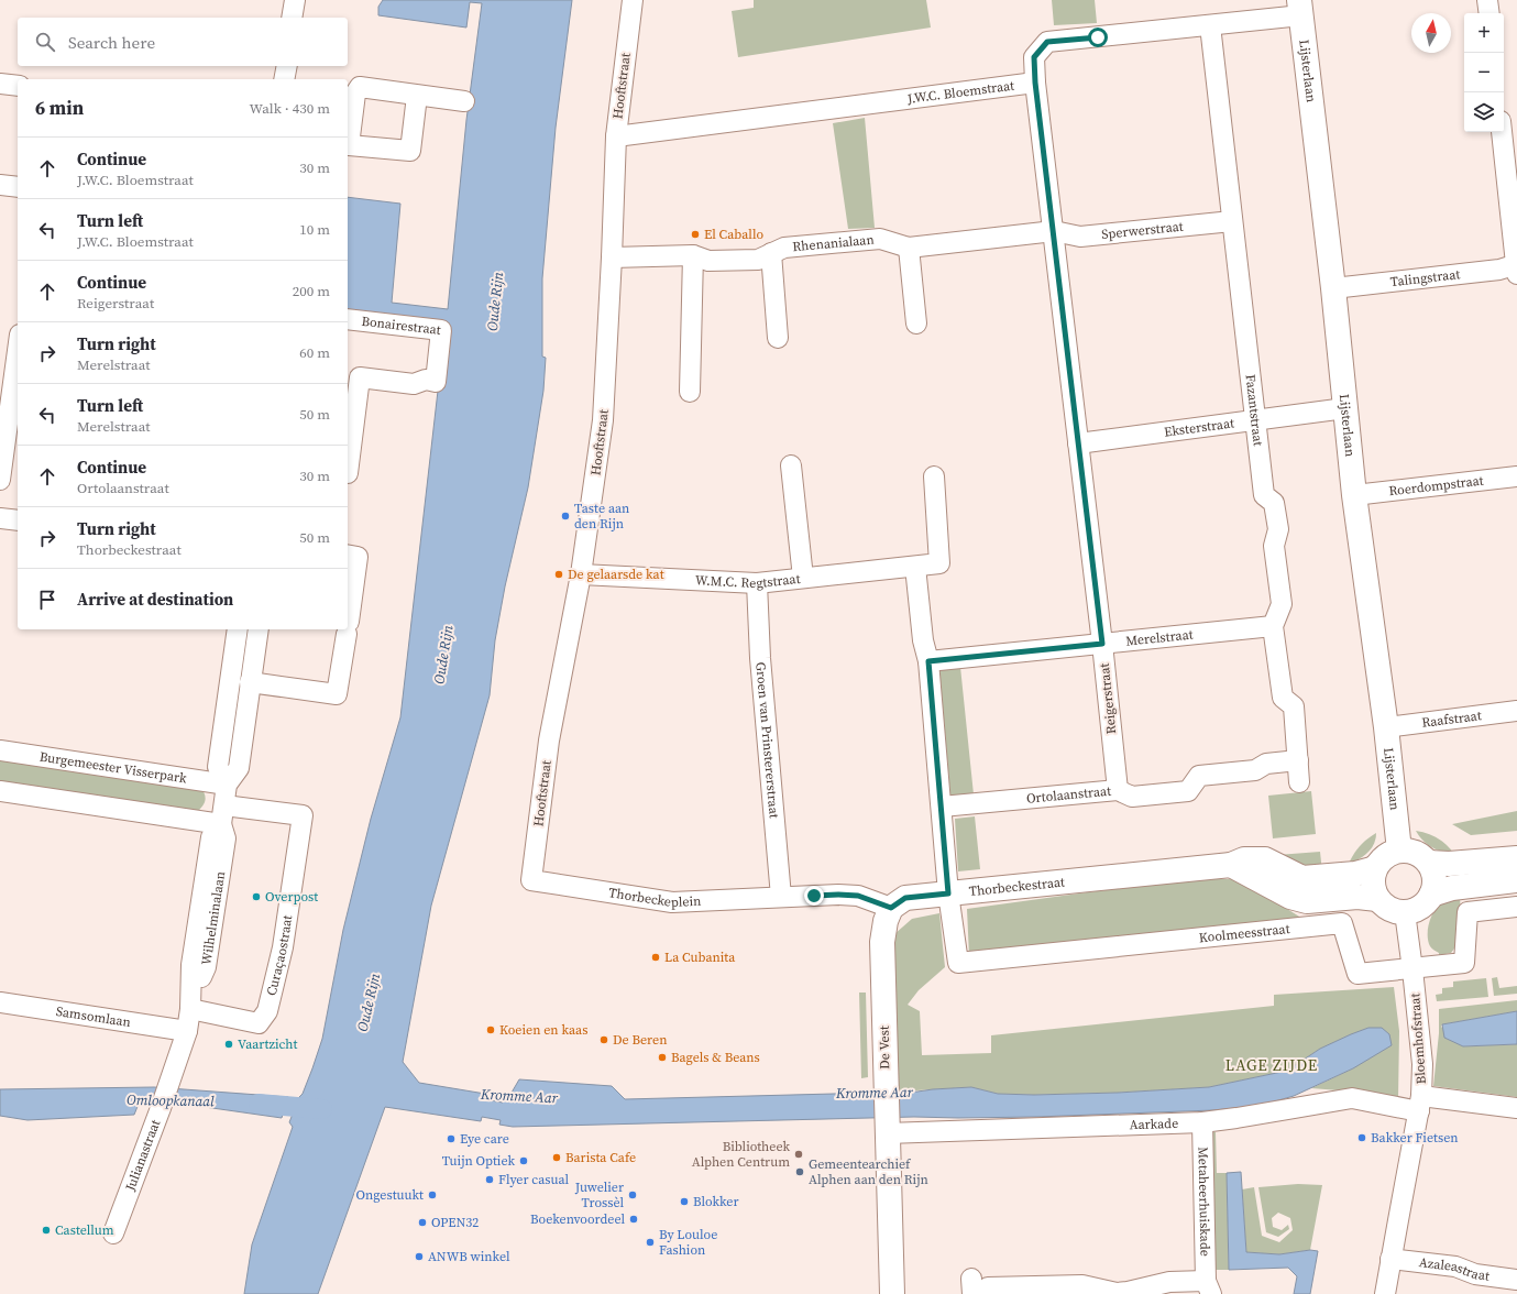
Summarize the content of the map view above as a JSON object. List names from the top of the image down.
{
  "streets": {
    "street": [
      "Lijsterlaan",
      "Hooftstraat",
      "J.W.C. Bloemstraat",
      "Sperwerstraat",
      "Rhenanialaan",
      "Talingstraat",
      "Bonairestraat",
      "Fazantstraat",
      "Eksterstraat",
      "Roerdompstraat",
      "W.M.C. Regtstraat",
      "Merelstraat",
      "Reigerstraat",
      "Raafstraat",
      "Groen van Prinstererstraat",
      "Burgemeester Visserpark",
      "Ortolaanstraat",
      "Thorbeckestraat",
      "Thorbeckeplein",
      "Wilhelminalaan",
      "Koolmeesstraat",
      "Curaçaostraat",
      "Samsomlaan",
      "Bloemhofstraat",
      "De Vest",
      "Aarkade",
      "Julianastraat",
      "Metaheerhuiskade",
      "Azaleastraat"
    ]
  },
  "crossings": [
    ["Lijsterlaan", "Talingstraat"],
    ["Lijsterlaan", "Eksterstraat"],
    ["Lijsterlaan", "Roerdompstraat"],
    ["Lijsterlaan", "Raafstraat"],
    ["Lijsterlaan", "Thorbeckestraat"],
    ["Lijsterlaan", "Bloemhofstraat"],
    ["Hooftstraat", "J.W.C. Bloemstraat"],
    ["Hooftstraat", "Rhenanialaan"],
    ["Hooftstraat", "W.M.C. Regtstraat"],
    ["Hooftstraat", "Thorbeckeplein"],
    ["J.W.C. Bloemstraat", "Reigerstraat"],
    ["Sperwerstraat", "Rhenanialaan"],
    ["Sperwerstraat", "Fazantstraat"],
    ["Sperwerstraat", "Reigerstraat"],
    ["Rhenanialaan", "Reigerstraat"],
    ["Fazantstraat", "Eksterstraat"],
    ["Fazantstraat", "Merelstraat"],
    ["Fazantstraat", "Ortolaanstraat"],
    ["Eksterstraat", "Reigerstraat"],
    ["W.M.C. Regtstraat", "Groen van Prinstererstraat"],
    ["Merelstraat", "Reigerstraat"],
    ["Reigerstraat", "Ortolaanstraat"],
    ["Groen van Prinstererstraat", "Thorbeckeplein"],
    ["Burgemeester Visserpark", "Wilhelminalaan"],
    ["Thorbeckestraat", "Koolmeesstraat"],
    ["Thorbeckestraat", "Bloemhofstraat"],
    ["Thorbeckestraat", "De Vest"],
    ["Wilhelminalaan", "Curaçaostraat"],
    ["Wilhelminalaan", "Samsomlaan"],
    ["Wilhelminalaan", "Julianastraat"],
    ["Koolmeesstraat", "Bloemhofstraat"],
    ["Bloemhofstraat", "Aarkade"],
    ["Bloemhofstraat", "Azaleastraat"],
    ["De Vest", "Aarkade"],
    ["Aarkade", "Metaheerhuiskade"]
  ],
  "districts": ["LAGE ZIJDE"],
  "water": ["Oude Rijn", "Kromme Aar", "Omloopkanaal"],
  "places": [
    "El Caballo",
    "Taste aan den Rijn",
    "De gelaarsde kat",
    "Overpost",
    "La Cubanita",
    "Koeien en kaas",
    "De Beren",
    "Vaartzicht",
    "Bagels & Beans",
    "Bakker Fietsen",
    "Eye care",
    "Bibliotheek Alphen Centrum",
    "Barista Cafe",
    "Tuijn Optiek",
    "Gemeentearchief Alphen aan den Rijn",
    "Flyer casual",
    "Ongestuukt",
    "Juwelier Trossèl",
    "Blokker",
    "Boekenvoordeel",
    "OPEN32",
    "Castellum",
    "By Louloe Fashion",
    "ANWB winkel"
  ],
  "north": "top",
  "page": {
    "map_buttons": ["+", "−"],
    "search": "Search here",
    "heading": ["6 min", "Walk · 430 m"],
    "list": [
      ["Continue", "J.W.C. Bloemstraat", "30 m"],
      ["Turn left", "J.W.C. Bloemstraat", "10 m"],
      ["Continue", "Reigerstraat", "200 m"],
      ["Turn right", "Merelstraat", "60 m"],
      ["Turn left", "Merelstraat", "50 m"],
      ["Continue", "Ortolaanstraat", "30 m"],
      ["Turn right", "Thorbeckestraat", "50 m"],
      "Arrive at destination"
    ]
  }
}
